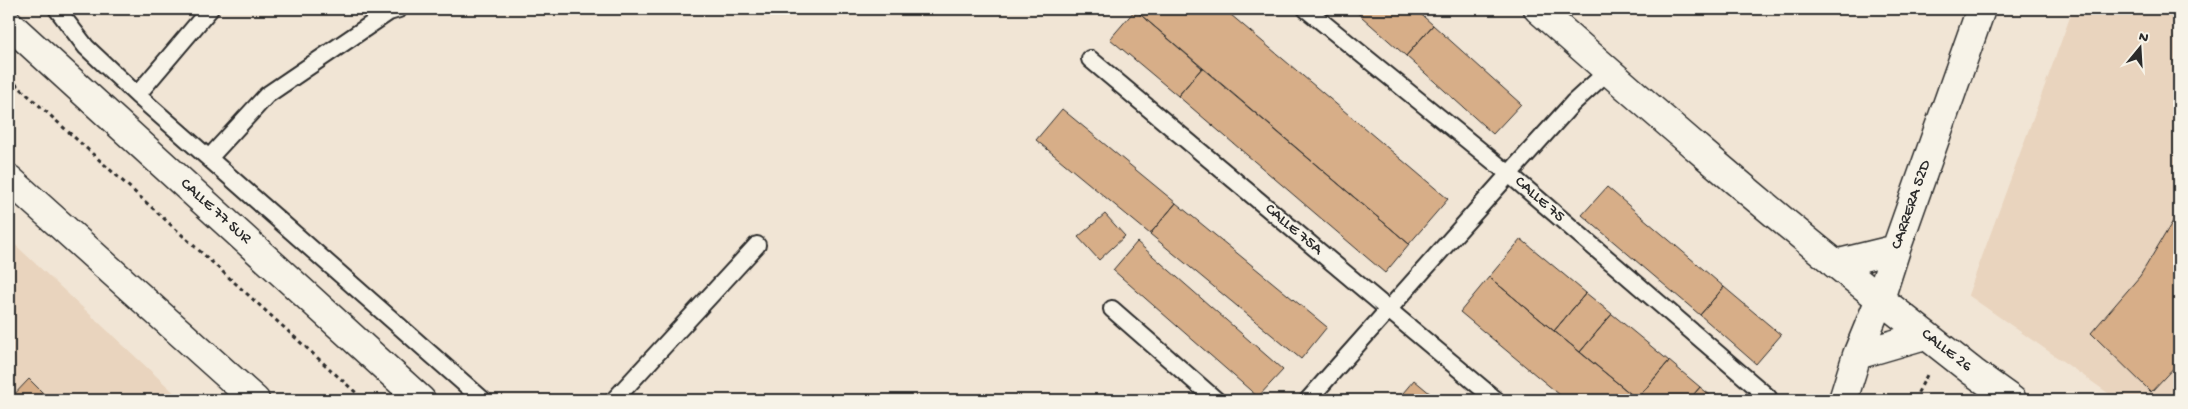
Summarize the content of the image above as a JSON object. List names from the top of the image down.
{
  "streets": {
    "street": ["CARRERA 52D", "CALLE 77 SUR", "CALLE 26"],
    "lane": ["CALLE 75", "CALLE 75A"]
  },
  "crossings": [
    ["CARRERA 52D", "CALLE 26"]
  ],
  "north": "top"
}
